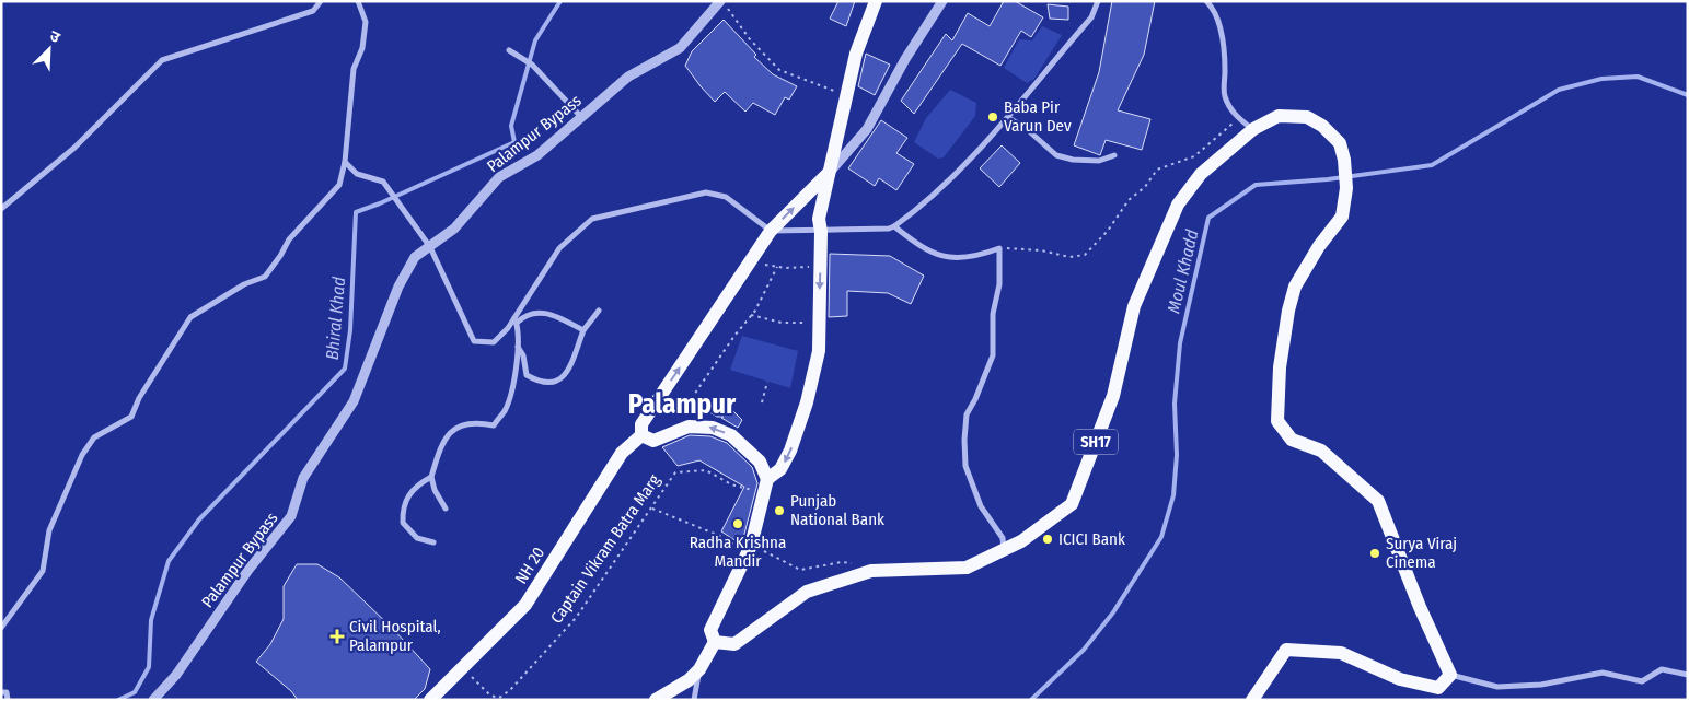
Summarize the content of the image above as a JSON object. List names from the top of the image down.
{
  "streets": {
    "main road": ["SH17", "NH 20"],
    "street": ["Palampur Bypass"],
    "path": ["Captain Vikram Batra Marg"]
  },
  "districts": ["Palampur"],
  "water": ["Moul Khadd", "Bhiral Khad"],
  "places": {
    "other": [
      "Baba Pir Varun Dev",
      "Punjab National Bank",
      "Radha Krishna Mandir",
      "ICICI Bank",
      "Surya Viraj Cinema"
    ],
    "health": ["Civil Hospital, Palampur"]
  },
  "north": "top right"
}
